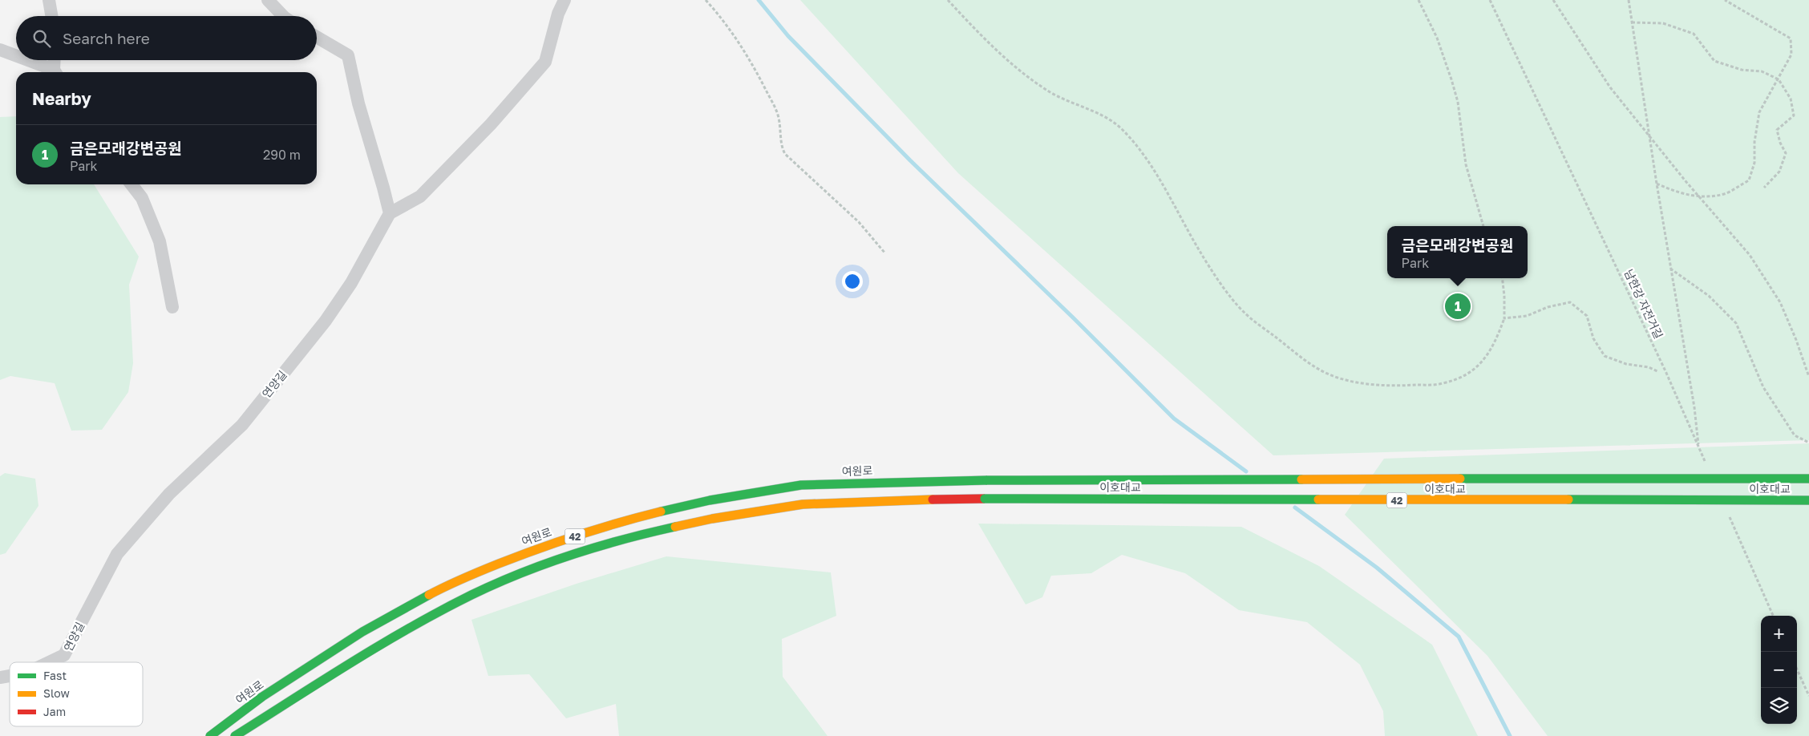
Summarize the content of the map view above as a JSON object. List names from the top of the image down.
{
  "streets": {
    "highway": ["여원로", "이호대교", "42"],
    "street": ["연양길"],
    "path": ["남한강 자전거길"]
  },
  "crossings": [
    ["여원로", "이호대교"]
  ],
  "legend": ["Fast", "Slow", "Jam"],
  "page": {
    "search": "Search here",
    "heading": "Nearby",
    "list": [
      {
        "mark": "1",
        "name": "금은모래강변공원",
        "note": "Park",
        "value": "290 m"
      }
    ],
    "popup": ["금은모래강변공원", "Park"],
    "pins": "1",
    "map_buttons": ["+", "−"]
  }
}
